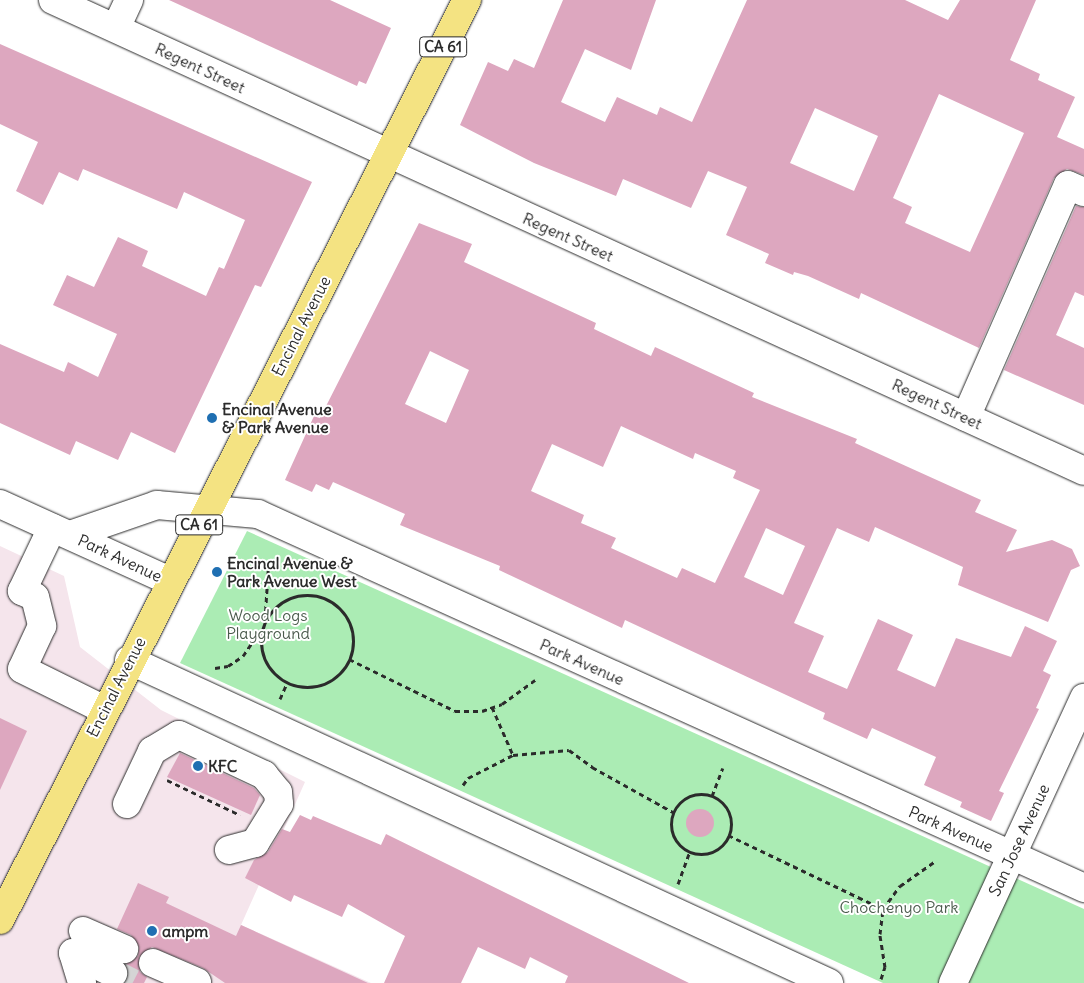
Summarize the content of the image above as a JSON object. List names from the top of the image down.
{
  "streets": {
    "main road": ["CA 61", "Encinal Avenue"],
    "street": ["Regent Street", "Park Avenue", "San Jose Avenue"]
  },
  "crossings": [
    ["Regent Street", "Encinal Avenue"],
    ["Encinal Avenue", "Park Avenue"],
    ["Park Avenue", "San Jose Avenue"]
  ],
  "parks": ["Wood Logs Playground", "Chochenyo Park"],
  "places": [
    "Encinal Avenue & Park Avenue",
    "Encinal Avenue & Park Avenue West",
    "KFC",
    "ampm"
  ]
}
